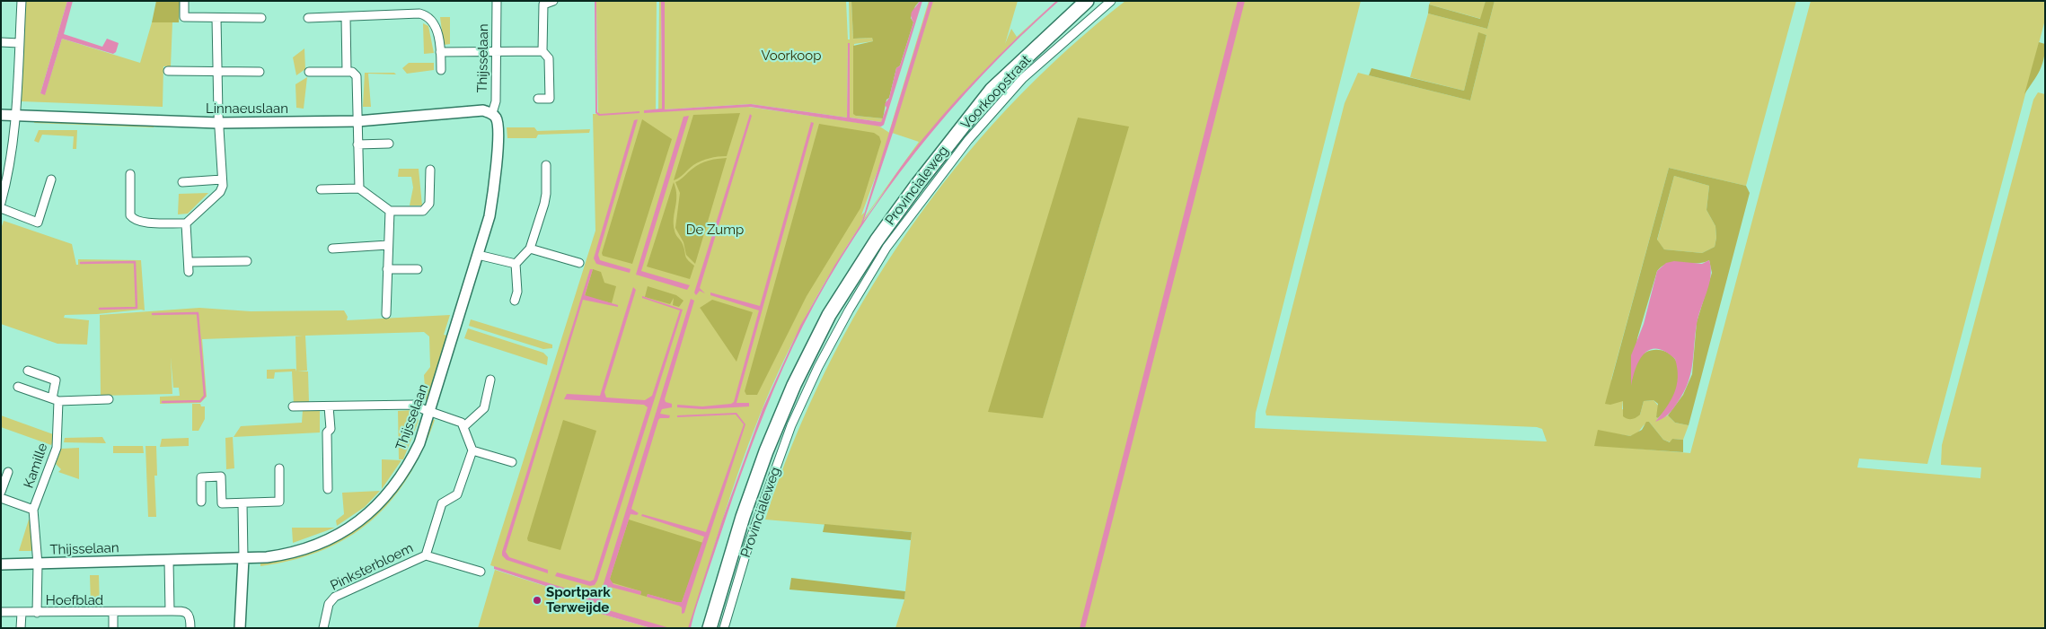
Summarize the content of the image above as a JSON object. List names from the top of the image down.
{
  "streets": {
    "highway": ["Provincialeweg"],
    "street": [
      "Thijsselaan",
      "Voorkoopstraat",
      "Linnaeuslaan",
      "Kamille",
      "Pinksterbloem",
      "Hoefblad"
    ]
  },
  "crossings": [
    ["Thijsselaan", "Linnaeuslaan"],
    ["Thijsselaan", "Kamille"],
    ["Thijsselaan", "Hoefblad"],
    ["Voorkoopstraat", "Provincialeweg"],
    ["Kamille", "Hoefblad"]
  ],
  "parks": ["Voorkoop", "De Zump"],
  "places": ["Sportpark Terweijde"]
}
